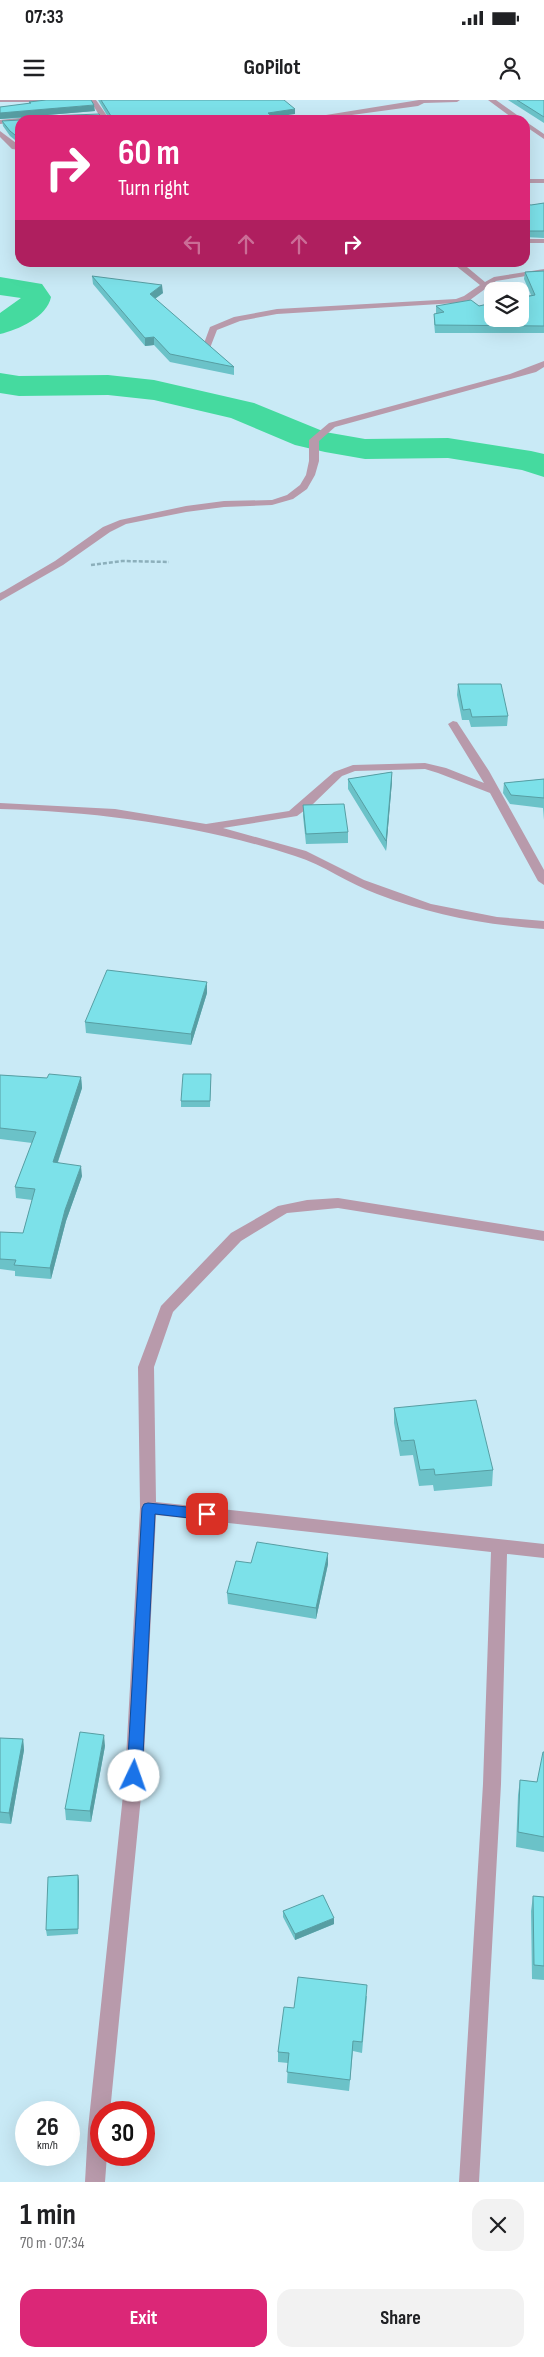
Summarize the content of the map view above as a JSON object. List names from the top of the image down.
{
  "page": {
    "status": "07:33",
    "header": "GoPilot",
    "turn": ["60 m", "Turn right"],
    "speed": "26 km/h",
    "limit": "30",
    "heading": ["1 min", "70 m · 07:34"],
    "buttons": ["Exit", "Share"]
  }
}
